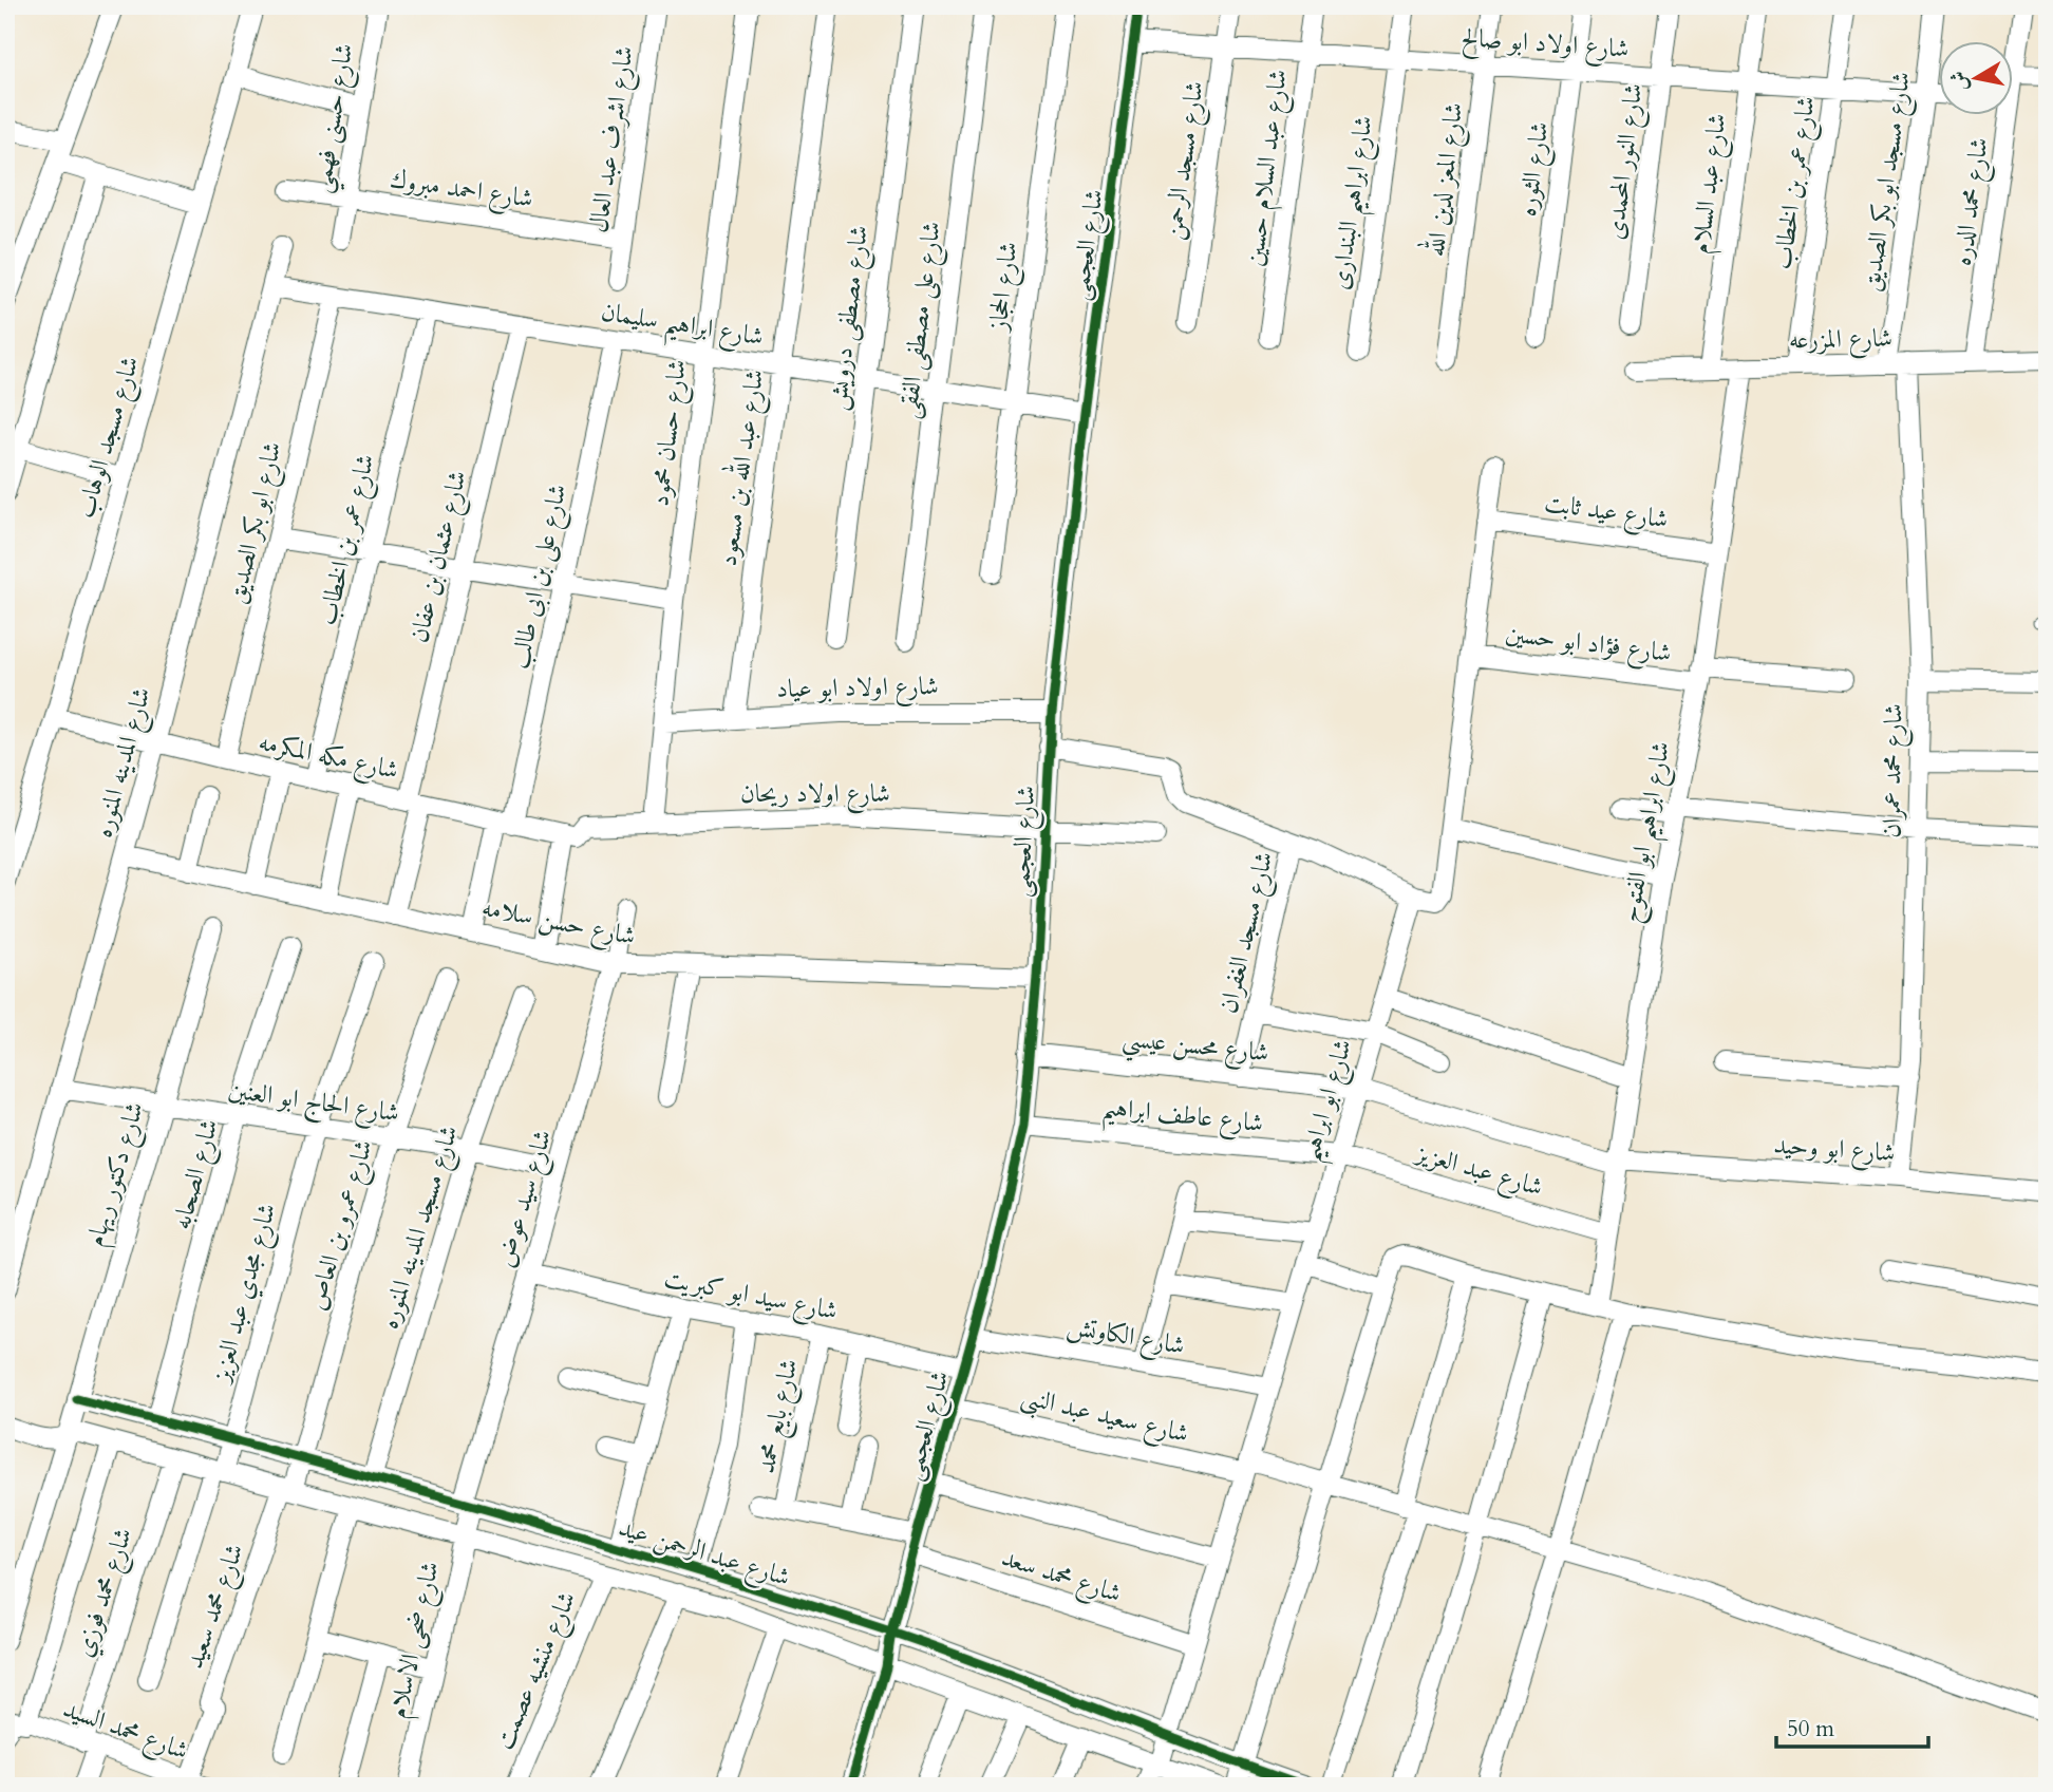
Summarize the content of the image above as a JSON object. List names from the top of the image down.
{
  "streets": {
    "street": [
      "شارع اولاد ابو صالح",
      "شارع حسنى فهمي",
      "شارع اشرف عبد العال",
      "شارع مسجد الرحمن",
      "شارع النور المحمدى",
      "شارع عبد السلام حسين",
      "شارع الثوره",
      "شارع المعز لدين الله",
      "شارع مسجد ابو بكر الصديق",
      "شارع عمر بن الخطاب",
      "شارع عبد السلام",
      "شارع احمد مبروك",
      "شارع محمد الدره",
      "شارع ابراهيم البندارى",
      "شارع العجمى",
      "شارع الحجاز",
      "شارع مصطفى درويش",
      "شارع على مصطفى الفقى",
      "شارع ابراهيم سليمان",
      "شارع المزرعه",
      "شارع حسان محمود",
      "شارع مسجد الوهاب",
      "شارع عبد الله بن مسعود",
      "شارع عيد ثابت",
      "شارع ابو بكر الصديق",
      "شارع عثمان بن عفان",
      "شارع على بن ابى طالب",
      "شارع فؤاد ابو حسين",
      "شارع اولاد ابو عياد",
      "شارع مكه المكرمه",
      "شارع المدينه المنوره",
      "شارع محمد عمران",
      "شارع اولاد ريحان",
      "شارع ابراهيم ابو الفتوح",
      "شارع حسن سلامه",
      "شارع مسجد الغفران",
      "شارع محسن عيسي",
      "شارع ابو ابراهيم",
      "شارع الحاج ابو العنين",
      "شارع عاطف ابراهيم",
      "شارع ابو وحيد",
      "شارع عبد العزيز",
      "شارع دكتور ريهام",
      "شارع الصحابه",
      "شارع سيد عوض",
      "شارع عمرو بن العاص",
      "شارع مسجد المدينه المنوره",
      "شارع مجدي عبد العزيز",
      "شارع سيد ابو كبريت",
      "شارع الكاوتش",
      "شارع سعيد عبد النبى",
      "شارع بايع محمد",
      "شارع عبد الرحمن عيد",
      "شارع محمد سعد",
      "شارع محمد فوزي",
      "شارع محمد سعيد",
      "شارع ضحى الاسلام",
      "شارع منشيه عصمت",
      "شارع محمد السيد"
    ]
  },
  "crossings": [
    ["شارع اولاد ابو صالح", "شارع مسجد الرحمن"],
    ["شارع اولاد ابو صالح", "شارع النور المحمدى"],
    ["شارع اولاد ابو صالح", "شارع عبد السلام حسين"],
    ["شارع اولاد ابو صالح", "شارع الثوره"],
    ["شارع اولاد ابو صالح", "شارع المعز لدين الله"],
    ["شارع اولاد ابو صالح", "شارع مسجد ابو بكر الصديق"],
    ["شارع اولاد ابو صالح", "شارع عمر بن الخطاب"],
    ["شارع اولاد ابو صالح", "شارع عبد السلام"],
    ["شارع اولاد ابو صالح", "شارع ابراهيم البندارى"],
    ["شارع اولاد ابو صالح", "شارع العجمى"],
    ["شارع حسنى فهمي", "شارع احمد مبروك"],
    ["شارع اشرف عبد العال", "شارع احمد مبروك"],
    ["شارع مسجد ابو بكر الصديق", "شارع المزرعه"],
    ["شارع عمر بن الخطاب", "شارع ابراهيم سليمان"],
    ["شارع عمر بن الخطاب", "شارع المزرعه"],
    ["شارع عمر بن الخطاب", "شارع مكه المكرمه"],
    ["شارع عبد السلام", "شارع المزرعه"],
    ["شارع محمد الدره", "شارع المزرعه"],
    ["شارع العجمى", "شارع ابراهيم سليمان"],
    ["شارع العجمى", "شارع اولاد ابو عياد"],
    ["شارع العجمى", "شارع اولاد ريحان"],
    ["شارع العجمى", "شارع حسن سلامه"],
    ["شارع العجمى", "شارع محسن عيسي"],
    ["شارع العجمى", "شارع عاطف ابراهيم"],
    ["شارع العجمى", "شارع سيد ابو كبريت"],
    ["شارع العجمى", "شارع الكاوتش"],
    ["شارع العجمى", "شارع سعيد عبد النبى"],
    ["شارع العجمى", "شارع عبد الرحمن عيد"],
    ["شارع العجمى", "شارع محمد سعد"],
    ["شارع الحجاز", "شارع ابراهيم سليمان"],
    ["شارع مصطفى درويش", "شارع ابراهيم سليمان"],
    ["شارع على مصطفى الفقى", "شارع ابراهيم سليمان"],
    ["شارع ابراهيم سليمان", "شارع حسان محمود"],
    ["شارع ابراهيم سليمان", "شارع عبد الله بن مسعود"],
    ["شارع ابراهيم سليمان", "شارع ابو بكر الصديق"],
    ["شارع ابراهيم سليمان", "شارع عثمان بن عفان"],
    ["شارع ابراهيم سليمان", "شارع على بن ابى طالب"],
    ["شارع ابراهيم سليمان", "شارع المدينه المنوره"],
    ["شارع المزرعه", "شارع محمد عمران"],
    ["شارع المزرعه", "شارع ابراهيم ابو الفتوح"],
    ["شارع حسان محمود", "شارع اولاد ابو عياد"],
    ["شارع حسان محمود", "شارع اولاد ريحان"],
    ["شارع مسجد الوهاب", "شارع مكه المكرمه"],
    ["شارع عبد الله بن مسعود", "شارع اولاد ابو عياد"],
    ["شارع عيد ثابت", "شارع ابراهيم ابو الفتوح"],
    ["شارع ابو بكر الصديق", "شارع مكه المكرمه"],
    ["شارع عثمان بن عفان", "شارع مكه المكرمه"],
    ["شارع على بن ابى طالب", "شارع مكه المكرمه"],
    ["شارع على بن ابى طالب", "شارع حسن سلامه"],
    ["شارع فؤاد ابو حسين", "شارع ابراهيم ابو الفتوح"],
    ["شارع مكه المكرمه", "شارع المدينه المنوره"],
    ["شارع مكه المكرمه", "شارع اولاد ريحان"],
    ["شارع المدينه المنوره", "شارع حسن سلامه"],
    ["شارع المدينه المنوره", "شارع الحاج ابو العنين"],
    ["شارع محمد عمران", "شارع ابو وحيد"],
    ["شارع ابراهيم ابو الفتوح", "شارع محسن عيسي"],
    ["شارع ابراهيم ابو الفتوح", "شارع ابو وحيد"],
    ["شارع ابراهيم ابو الفتوح", "شارع عبد العزيز"],
    ["شارع حسن سلامه", "شارع سيد عوض"],
    ["شارع مسجد الغفران", "شارع محسن عيسي"],
    ["شارع محسن عيسي", "شارع ابو ابراهيم"],
    ["شارع محسن عيسي", "شارع ابو وحيد"],
    ["شارع ابو ابراهيم", "شارع عاطف ابراهيم"],
    ["شارع ابو ابراهيم", "شارع عبد العزيز"],
    ["شارع ابو ابراهيم", "شارع الكاوتش"],
    ["شارع ابو ابراهيم", "شارع سعيد عبد النبى"],
    ["شارع ابو ابراهيم", "شارع عبد الرحمن عيد"],
    ["شارع ابو ابراهيم", "شارع محمد سعد"],
    ["شارع الحاج ابو العنين", "شارع دكتور ريهام"],
    ["شارع الحاج ابو العنين", "شارع الصحابه"],
    ["شارع الحاج ابو العنين", "شارع سيد عوض"],
    ["شارع الحاج ابو العنين", "شارع عمرو بن العاص"],
    ["شارع الحاج ابو العنين", "شارع مسجد المدينه المنوره"],
    ["شارع الحاج ابو العنين", "شارع مجدي عبد العزيز"],
    ["شارع عاطف ابراهيم", "شارع عبد العزيز"],
    ["شارع دكتور ريهام", "شارع عبد الرحمن عيد"],
    ["شارع الصحابه", "شارع عبد الرحمن عيد"],
    ["شارع سيد عوض", "شارع سيد ابو كبريت"],
    ["شارع سيد عوض", "شارع عبد الرحمن عيد"],
    ["شارع سيد عوض", "شارع ضحى الاسلام"],
    ["شارع عمرو بن العاص", "شارع عبد الرحمن عيد"],
    ["شارع عمرو بن العاص", "شارع محمد سعيد"],
    ["شارع مسجد المدينه المنوره", "شارع عبد الرحمن عيد"],
    ["شارع مجدي عبد العزيز", "شارع عبد الرحمن عيد"],
    ["شارع سيد ابو كبريت", "شارع بايع محمد"],
    ["شارع عبد الرحمن عيد", "شارع محمد فوزي"],
    ["شارع عبد الرحمن عيد", "شارع محمد سعيد"],
    ["شارع عبد الرحمن عيد", "شارع ضحى الاسلام"],
    ["شارع عبد الرحمن عيد", "شارع منشيه عصمت"],
    ["شارع محمد فوزي", "شارع محمد السيد"],
    ["شارع محمد سعيد", "شارع محمد السيد"]
  ],
  "scale_bar": "50 m",
  "north": "left"
}
